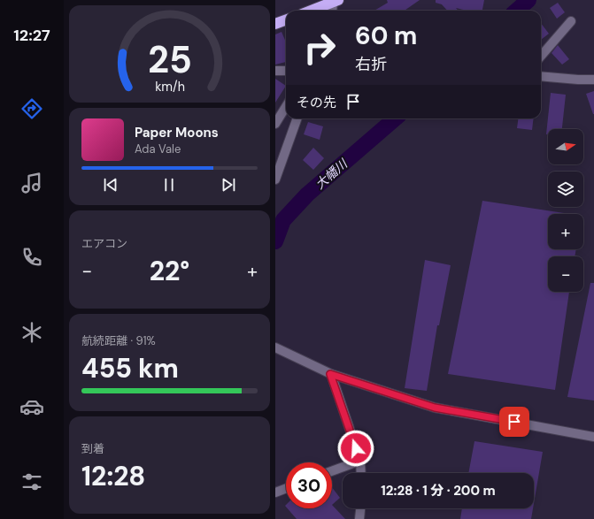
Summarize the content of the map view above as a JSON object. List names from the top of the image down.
{
  "water": ["大幡川"],
  "north": "right",
  "page": {
    "tabs": "12:27",
    "turn": ["60 m", "右折"],
    "then": "その先",
    "song": ["Paper Moons", "Ada Vale"],
    "map_buttons": ["+", "−"],
    "tile": [
      "エアコン",
      ["航続距離 · 91%", "455 km"],
      ["到着", "12:28"]
    ],
    "heat": ["−", "22°", "+"],
    "limit": "30",
    "trip": "12:28 · 1 分 · 200 m",
    "gauge": ["25", "km/h"]
  }
}
